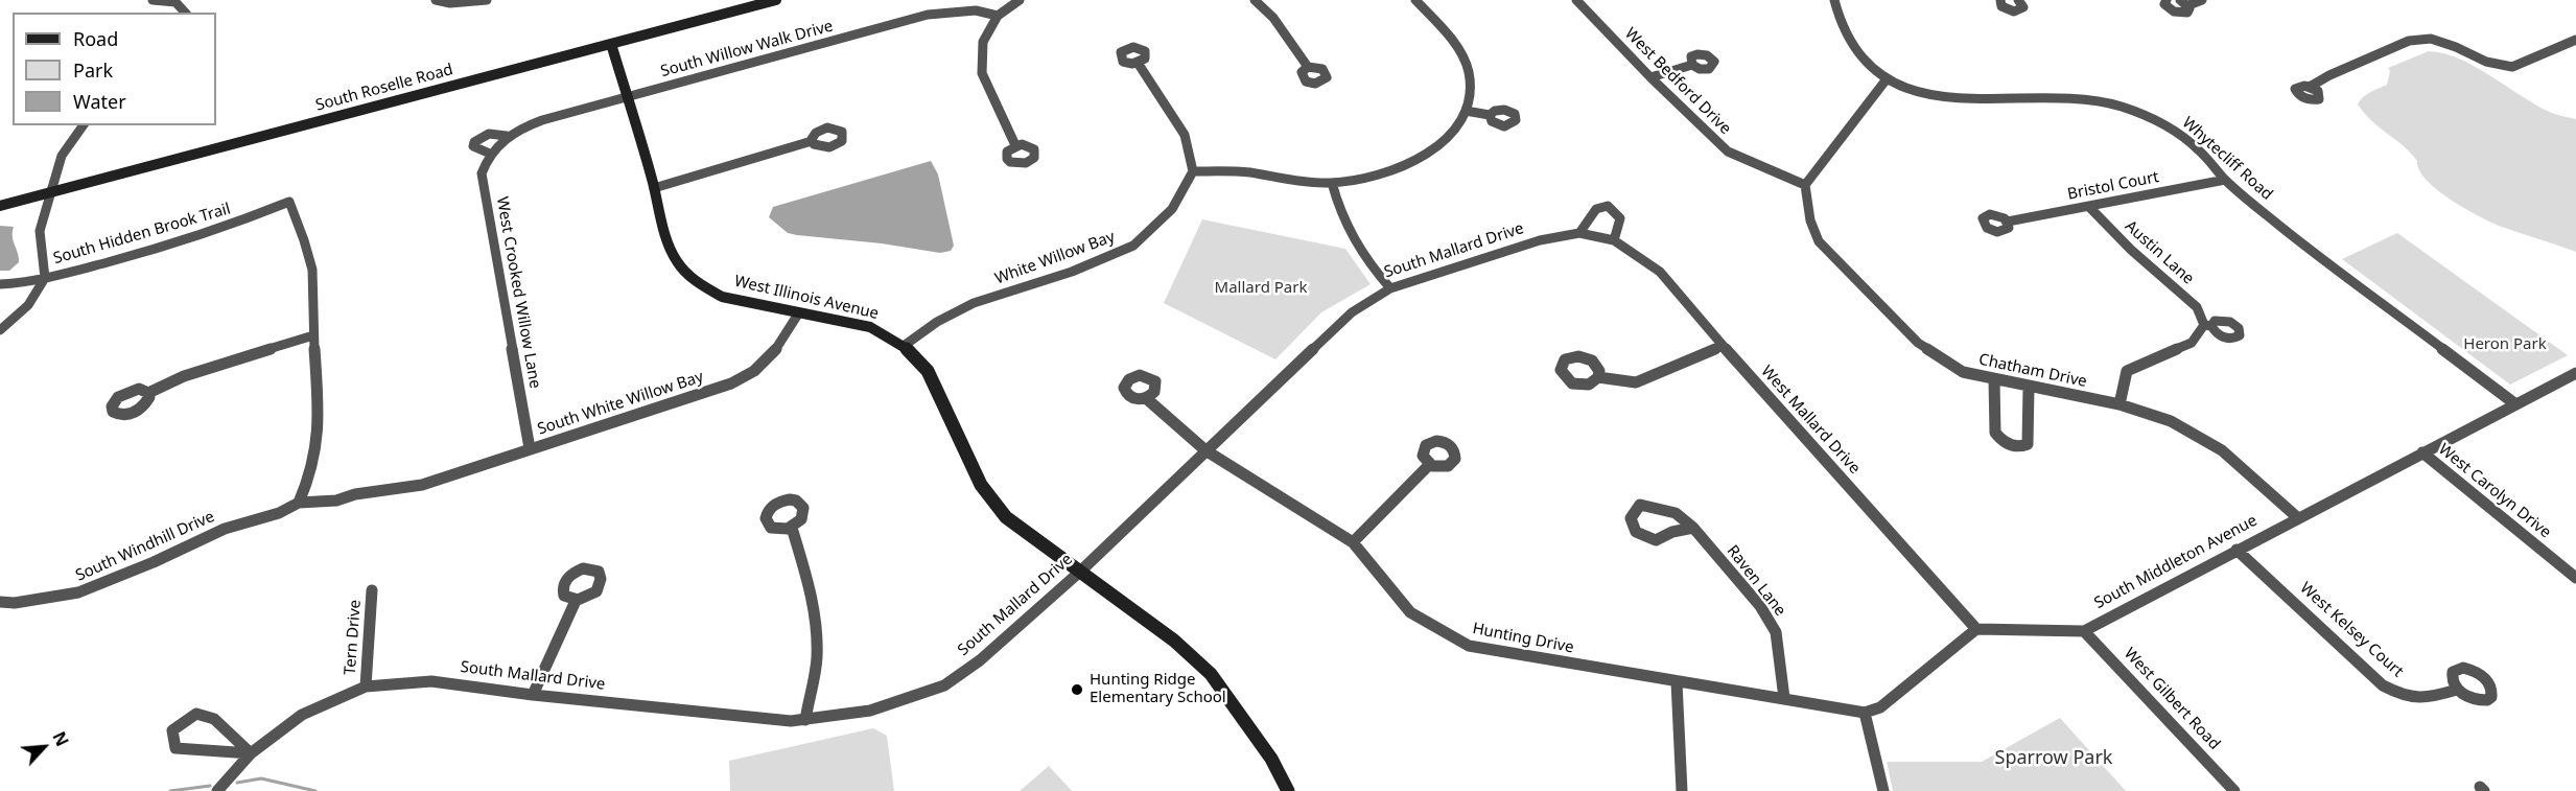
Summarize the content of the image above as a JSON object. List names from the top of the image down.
{
  "streets": {
    "main road": ["South Roselle Road", "West Illinois Avenue"],
    "street": [
      "South Willow Walk Drive",
      "West Bedford Drive",
      "Whytecliff Road",
      "Bristol Court",
      "South Hidden Brook Trail",
      "South Mallard Drive",
      "Austin Lane",
      "White Willow Bay",
      "West Crooked Willow Lane",
      "Chatham Drive",
      "South White Willow Bay",
      "West Mallard Drive",
      "West Carolyn Drive",
      "South Windhill Drive",
      "South Middleton Avenue",
      "Raven Lane",
      "West Kelsey Court",
      "Tern Drive",
      "Hunting Drive",
      "West Gilbert Road"
    ]
  },
  "crossings": [
    ["South Willow Walk Drive", "West Crooked Willow Lane"],
    ["South Willow Walk Drive", "West Illinois Avenue"],
    ["West Bedford Drive", "Chatham Drive"],
    ["South Roselle Road", "West Illinois Avenue"],
    ["Whytecliff Road", "Bristol Court"],
    ["Whytecliff Road", "South Middleton Avenue"],
    ["Bristol Court", "Austin Lane"],
    ["South Mallard Drive", "West Illinois Avenue"],
    ["South Mallard Drive", "West Mallard Drive"],
    ["South Mallard Drive", "Tern Drive"],
    ["South Mallard Drive", "Hunting Drive"],
    ["Austin Lane", "Chatham Drive"],
    ["White Willow Bay", "West Illinois Avenue"],
    ["West Crooked Willow Lane", "South White Willow Bay"],
    ["West Illinois Avenue", "South White Willow Bay"],
    ["Chatham Drive", "South Middleton Avenue"],
    ["South White Willow Bay", "South Windhill Drive"],
    ["West Mallard Drive", "South Middleton Avenue"],
    ["West Carolyn Drive", "South Middleton Avenue"],
    ["South Middleton Avenue", "West Kelsey Court"],
    ["South Middleton Avenue", "West Gilbert Road"],
    ["Raven Lane", "Hunting Drive"]
  ],
  "parks": ["Mallard Park", "Heron Park", "Sparrow Park"],
  "places": ["Hunting Ridge Elementary School"],
  "legend": ["Road", "Park", "Water"],
  "north": "top right"
}
